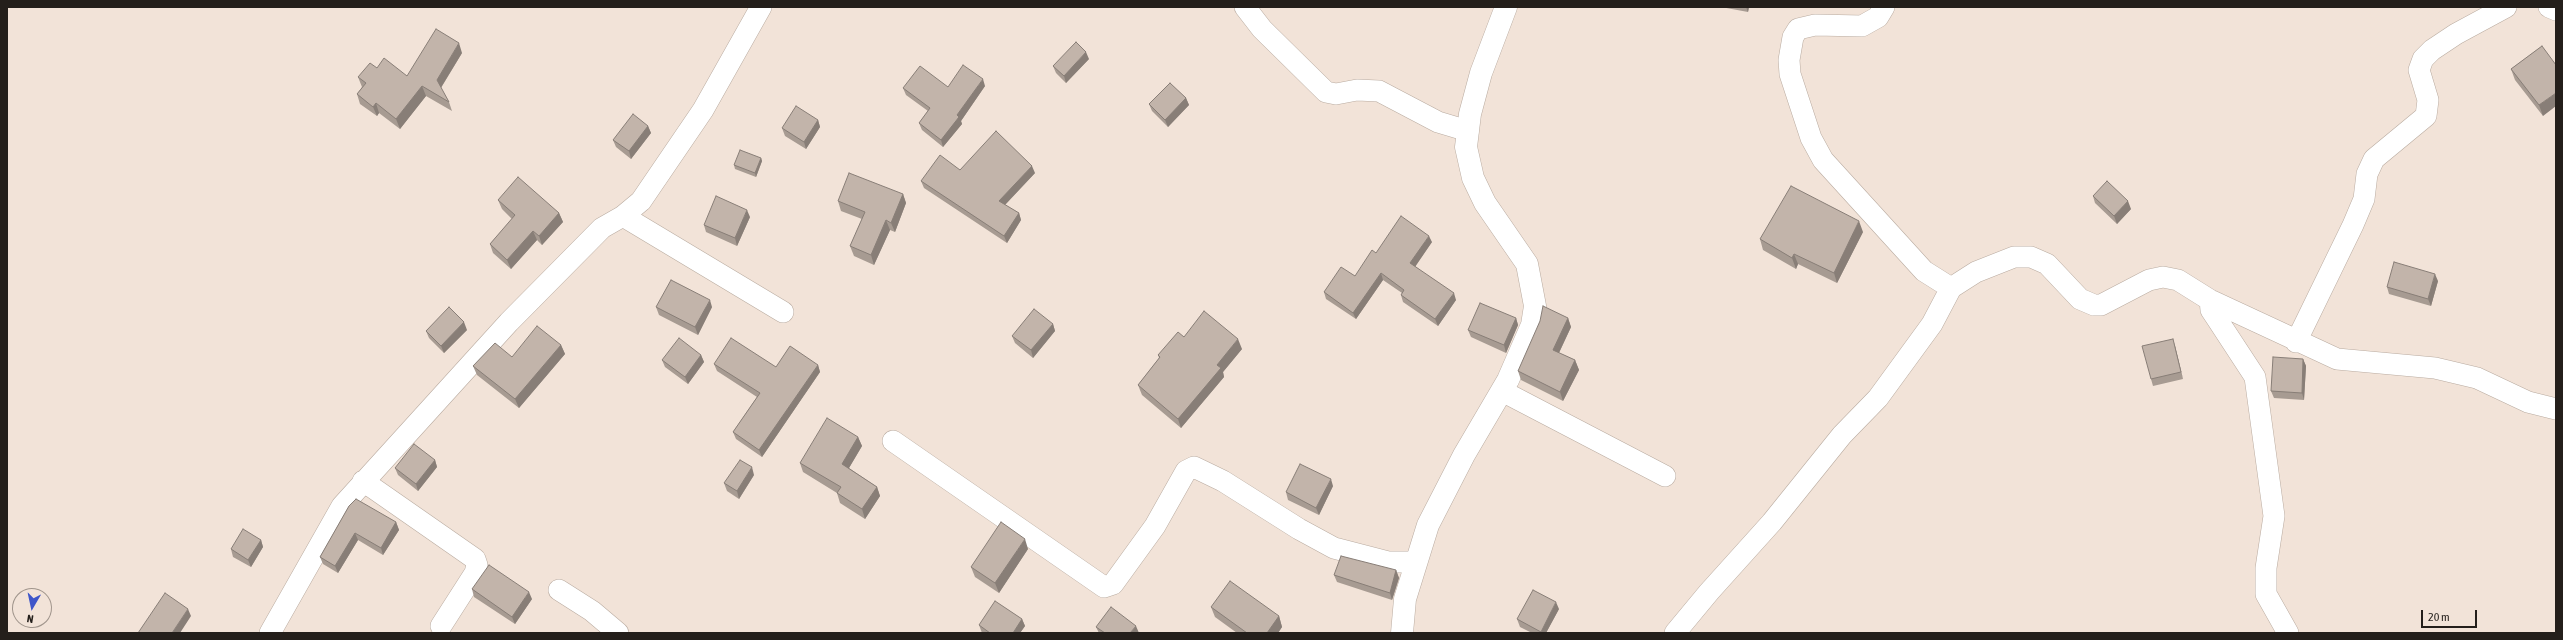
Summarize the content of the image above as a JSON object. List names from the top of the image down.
{
  "scale_bar": "20 m",
  "north": "bottom"
}
